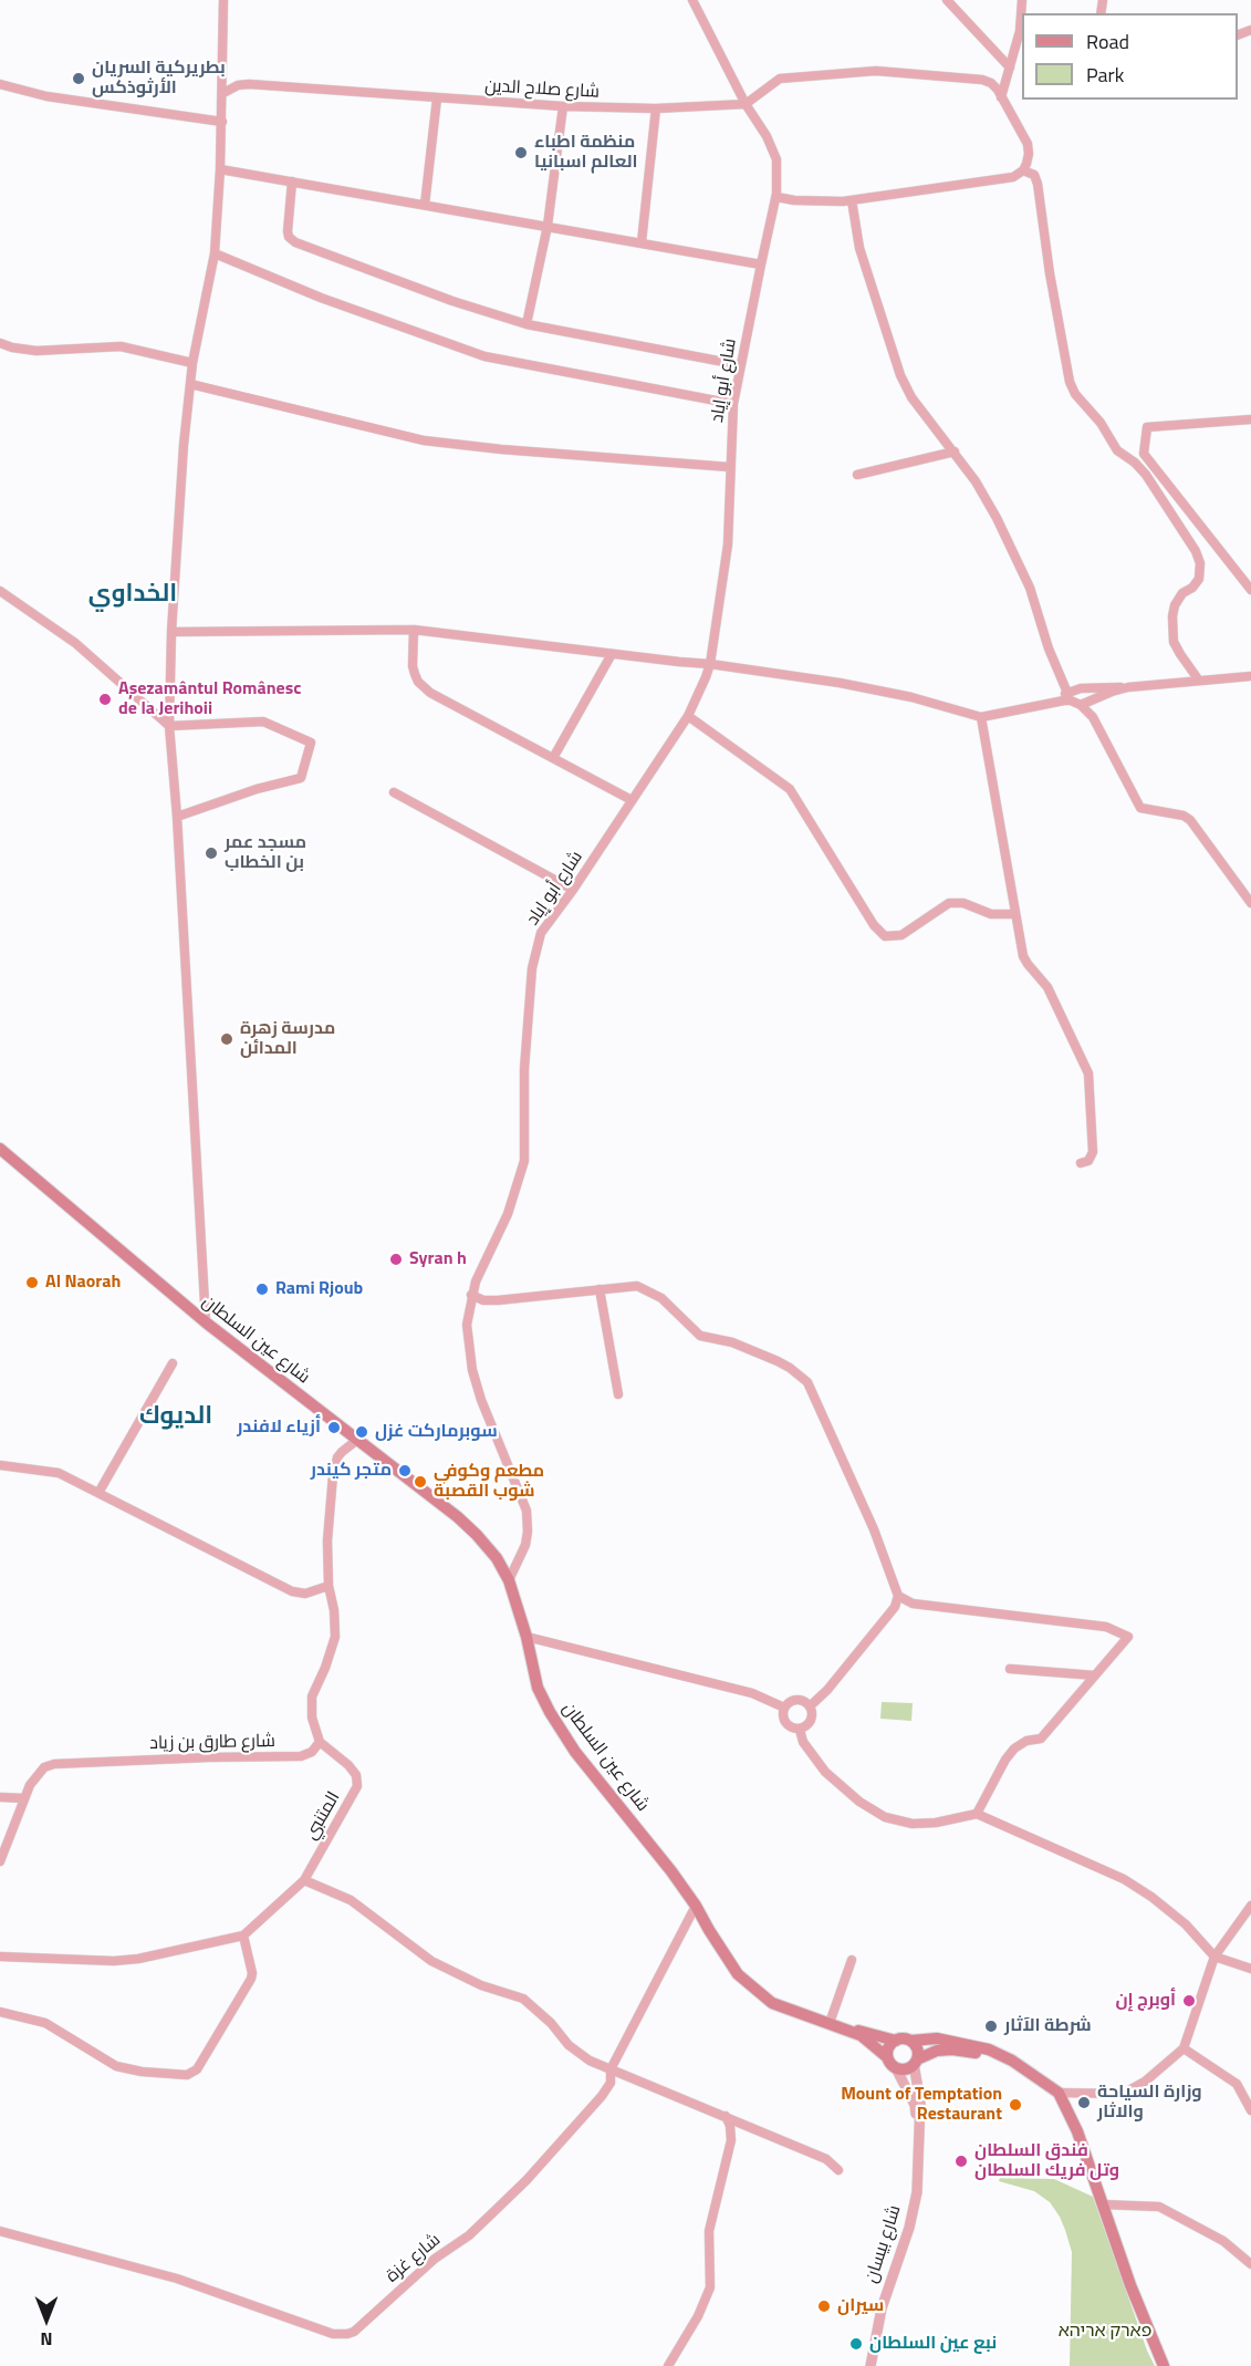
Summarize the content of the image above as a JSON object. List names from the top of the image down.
{
  "streets": {
    "main road": ["شارع عين السلطان"],
    "street": [
      "شارع صلاح الدين",
      "شارع أبو إياد",
      "شارع طارق بن زياد",
      "المتنبي",
      "شارع بيسان",
      "شارع غزة"
    ]
  },
  "crossings": [
    ["شارع صلاح الدين", "شارع أبو إياد"],
    ["شارع أبو إياد", "شارع عين السلطان"],
    ["شارع عين السلطان", "شارع بيسان"],
    ["شارع عين السلطان", "شارع غزة"],
    ["شارع طارق بن زياد", "المتنبي"]
  ],
  "districts": ["الخداوي", "الديوك"],
  "parks": ["פארק אריהא"],
  "places": [
    "بطريركية السريان الأرثوذكس",
    "منظمة اطباء العالم اسبانيا",
    "Aşezamântul Românesc de la Jerihoii",
    "مسجد عمر بن الخطاب",
    "مدرسة زهرة المدائن",
    "Syran h",
    "Al Naorah",
    "Rami Rjoub",
    "أزياء لافندر",
    "سوبرماركت غزل",
    "متجر كيندر",
    "مطعم وكوفي شوب القصبة",
    "أوبرج إن",
    "شرطة الآثار",
    "وزارة السياحة والاثار",
    "Mount of Temptation Restaurant",
    "فندق السلطان وتل فريك السلطان",
    "سيران",
    "نبع عين السلطان"
  ],
  "legend": ["Road", "Park"],
  "north": "bottom"
}
